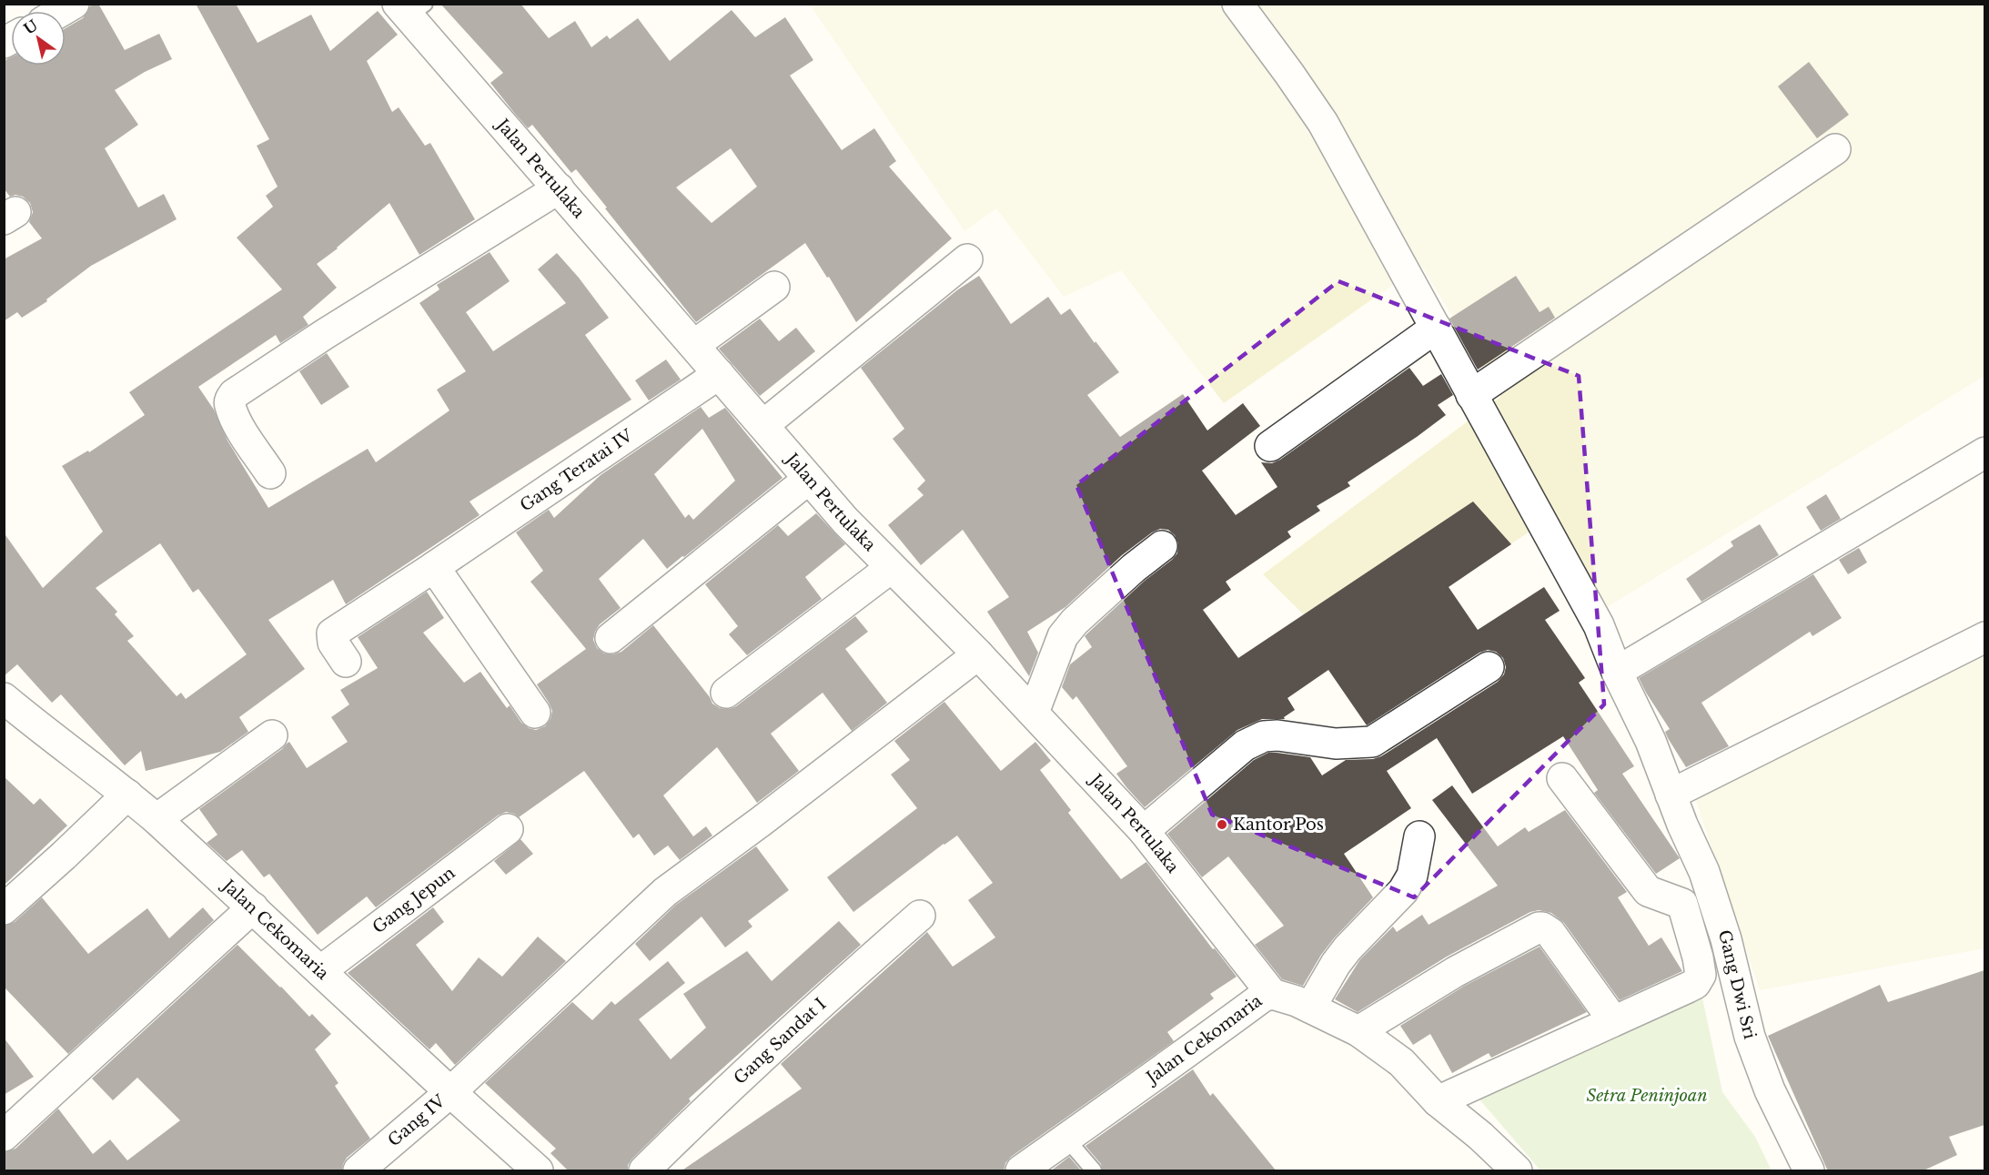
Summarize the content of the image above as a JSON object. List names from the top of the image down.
{
  "streets": {
    "street": [
      "Jalan Pertulaka",
      "Gang Teratai IV",
      "Gang Jepun",
      "Jalan Cekomaria",
      "Gang Dwi Sri",
      "Gang Sandat I",
      "Gang IV"
    ]
  },
  "crossings": [
    ["Jalan Pertulaka", "Gang Teratai IV"],
    ["Jalan Pertulaka", "Jalan Cekomaria"],
    ["Jalan Pertulaka", "Gang IV"],
    ["Gang Jepun", "Jalan Cekomaria"],
    ["Jalan Cekomaria", "Gang IV"]
  ],
  "parks": ["Setra Peninjoan"],
  "places": ["Kantor Pos"],
  "north": "top left"
}
